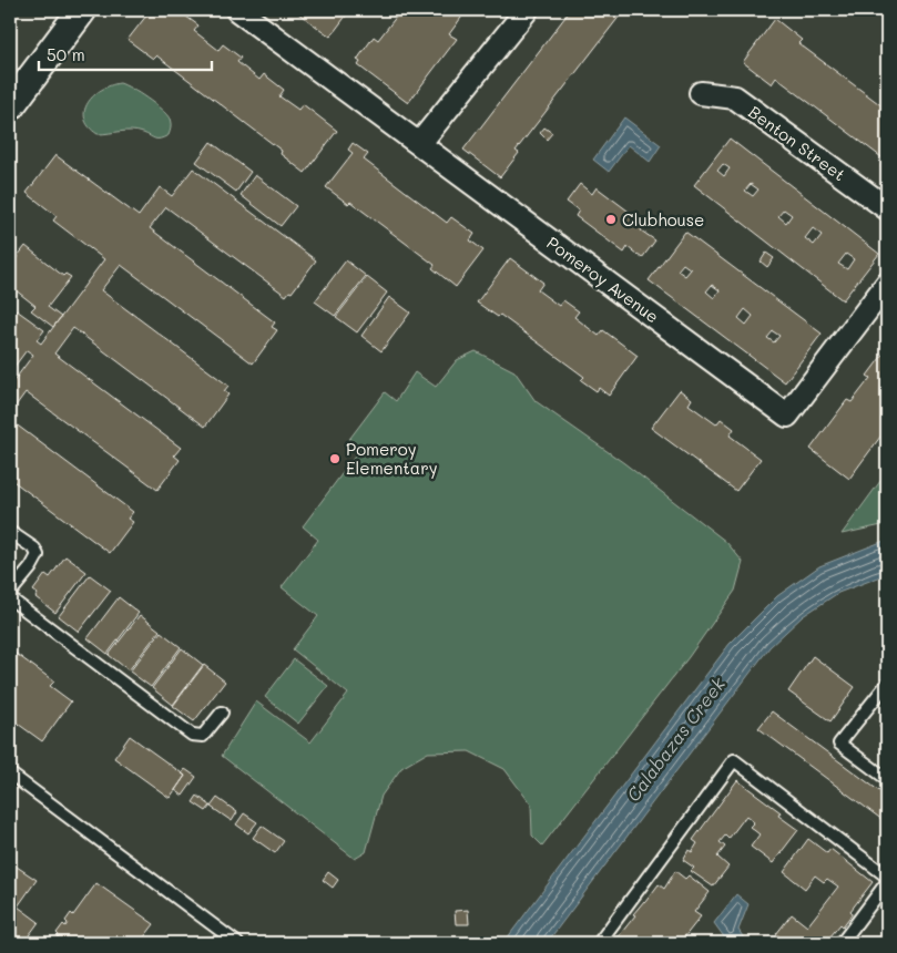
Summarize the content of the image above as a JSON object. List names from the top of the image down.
{
  "streets": {
    "street": ["Benton Street", "Pomeroy Avenue"]
  },
  "water": ["Calabazas Creek"],
  "places": ["Clubhouse", "Pomeroy Elementary"],
  "scale_bar": "50 m"
}
